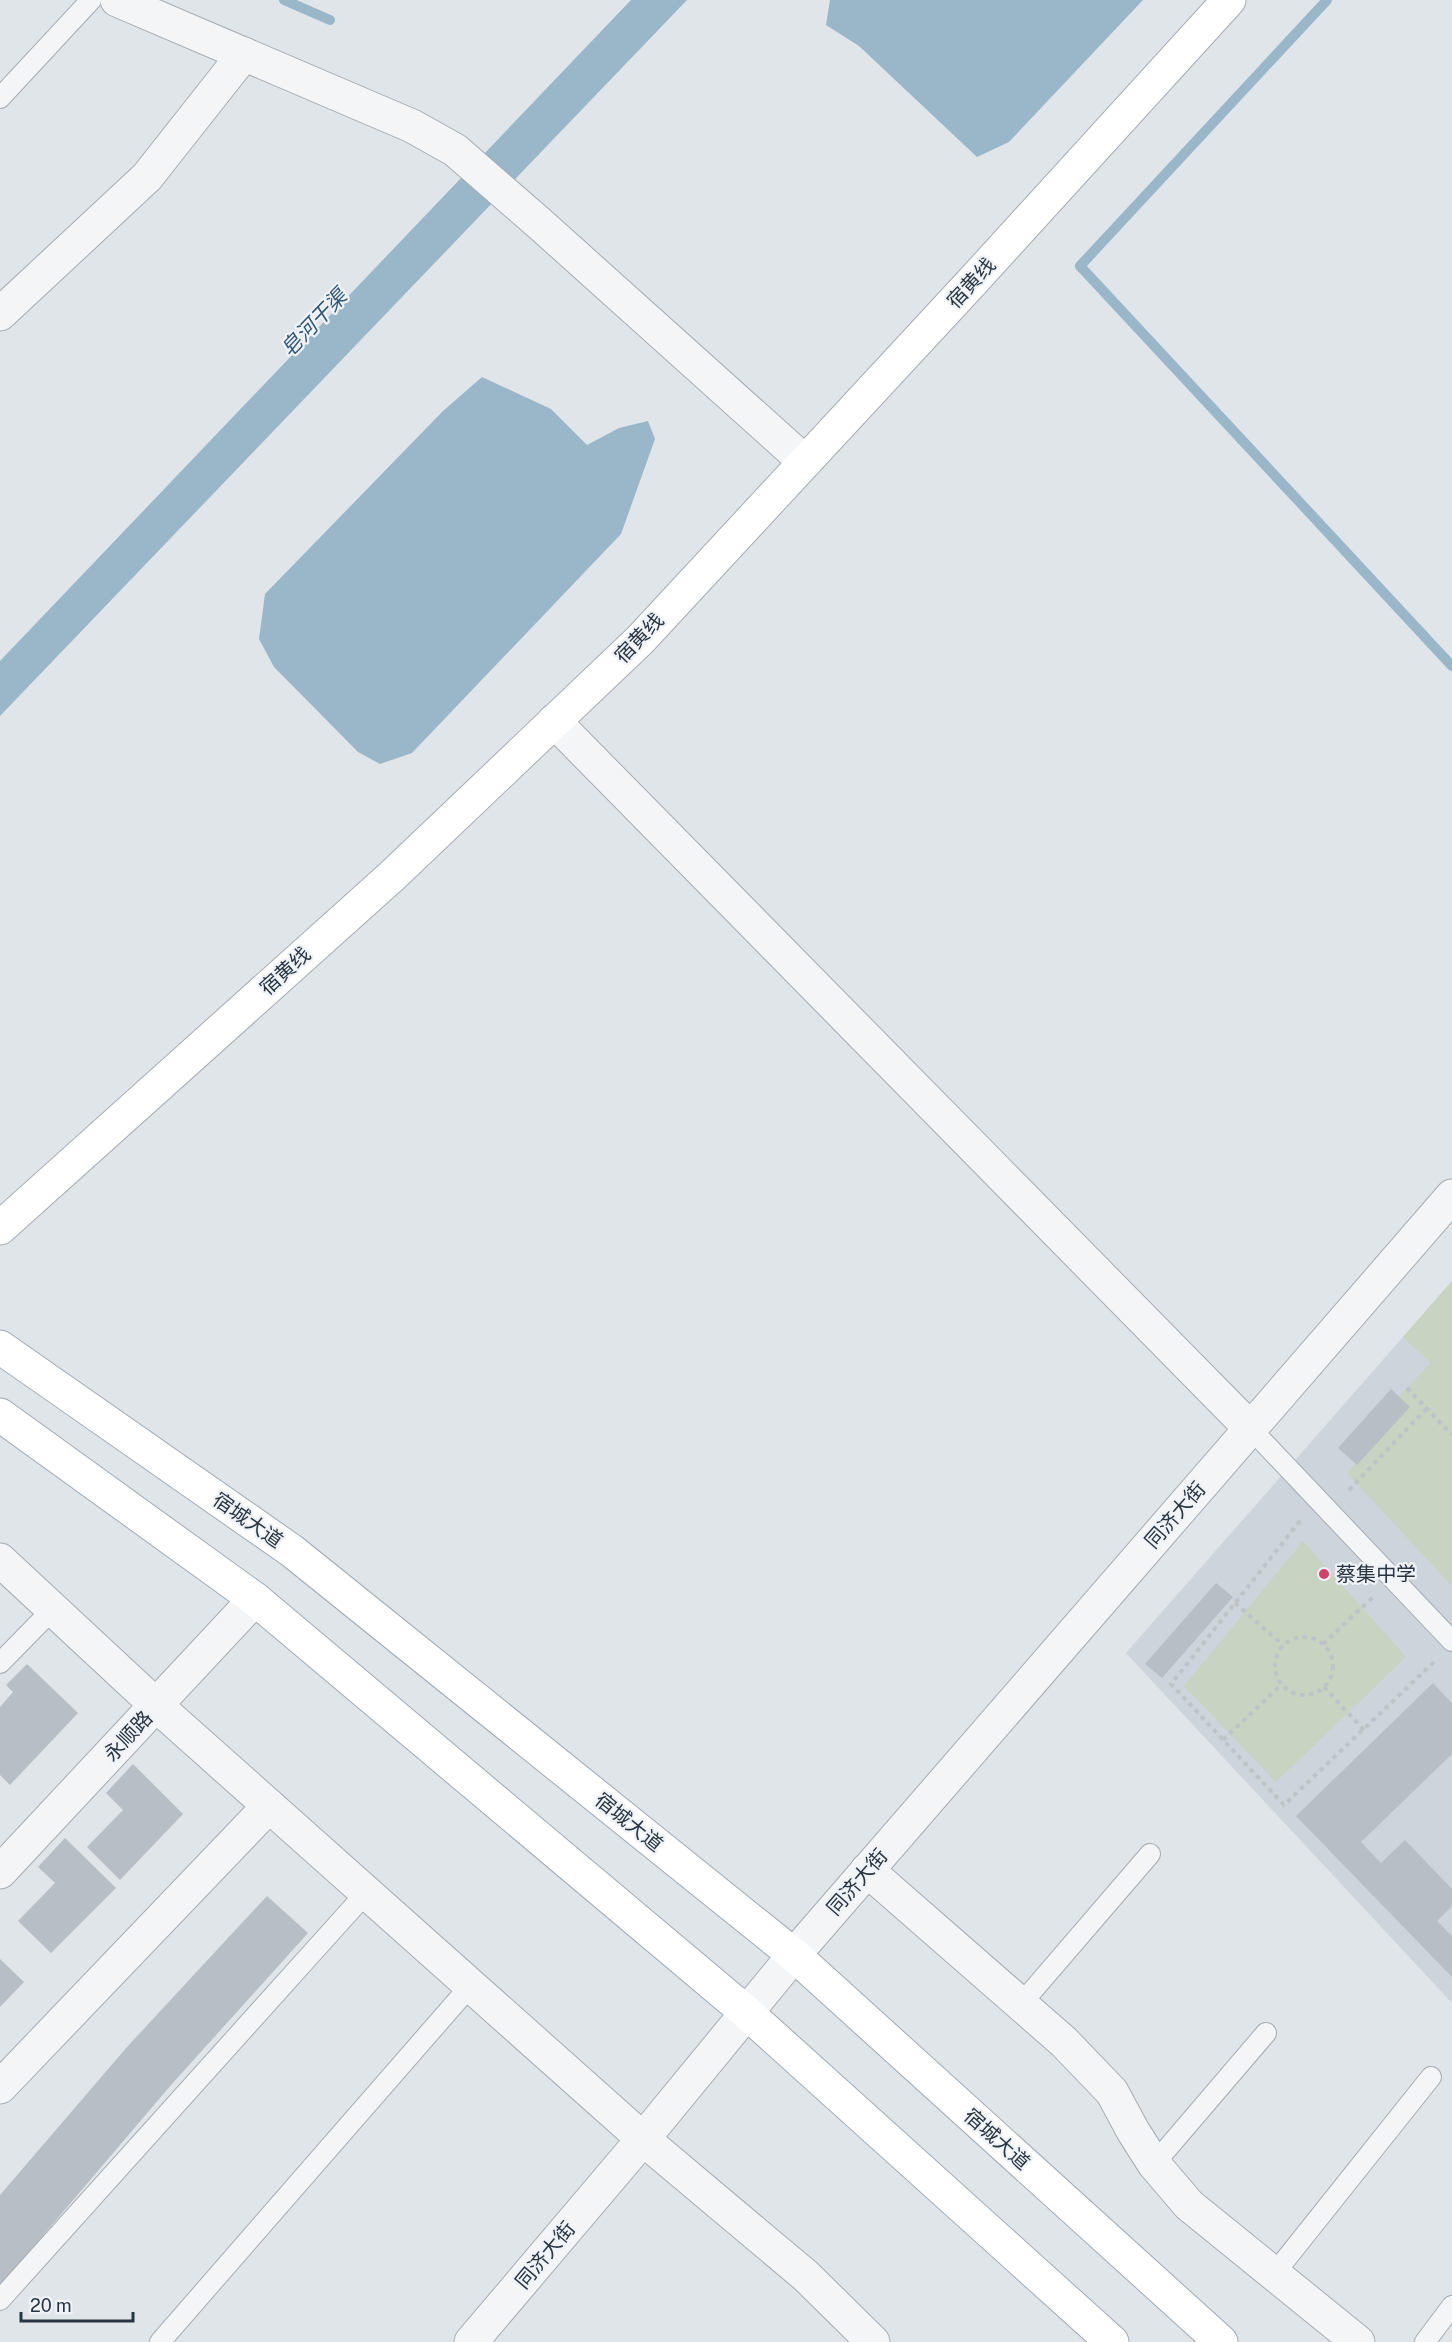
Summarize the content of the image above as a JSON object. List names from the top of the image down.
{
  "streets": {
    "main road": ["宿黄线", "宿城大道"],
    "street": ["同济大街", "永顺路"]
  },
  "crossings": [
    ["同济大街", "宿城大道"]
  ],
  "water": ["皂河干渠"],
  "places": ["蔡集中学"],
  "scale_bar": "20 m"
}
